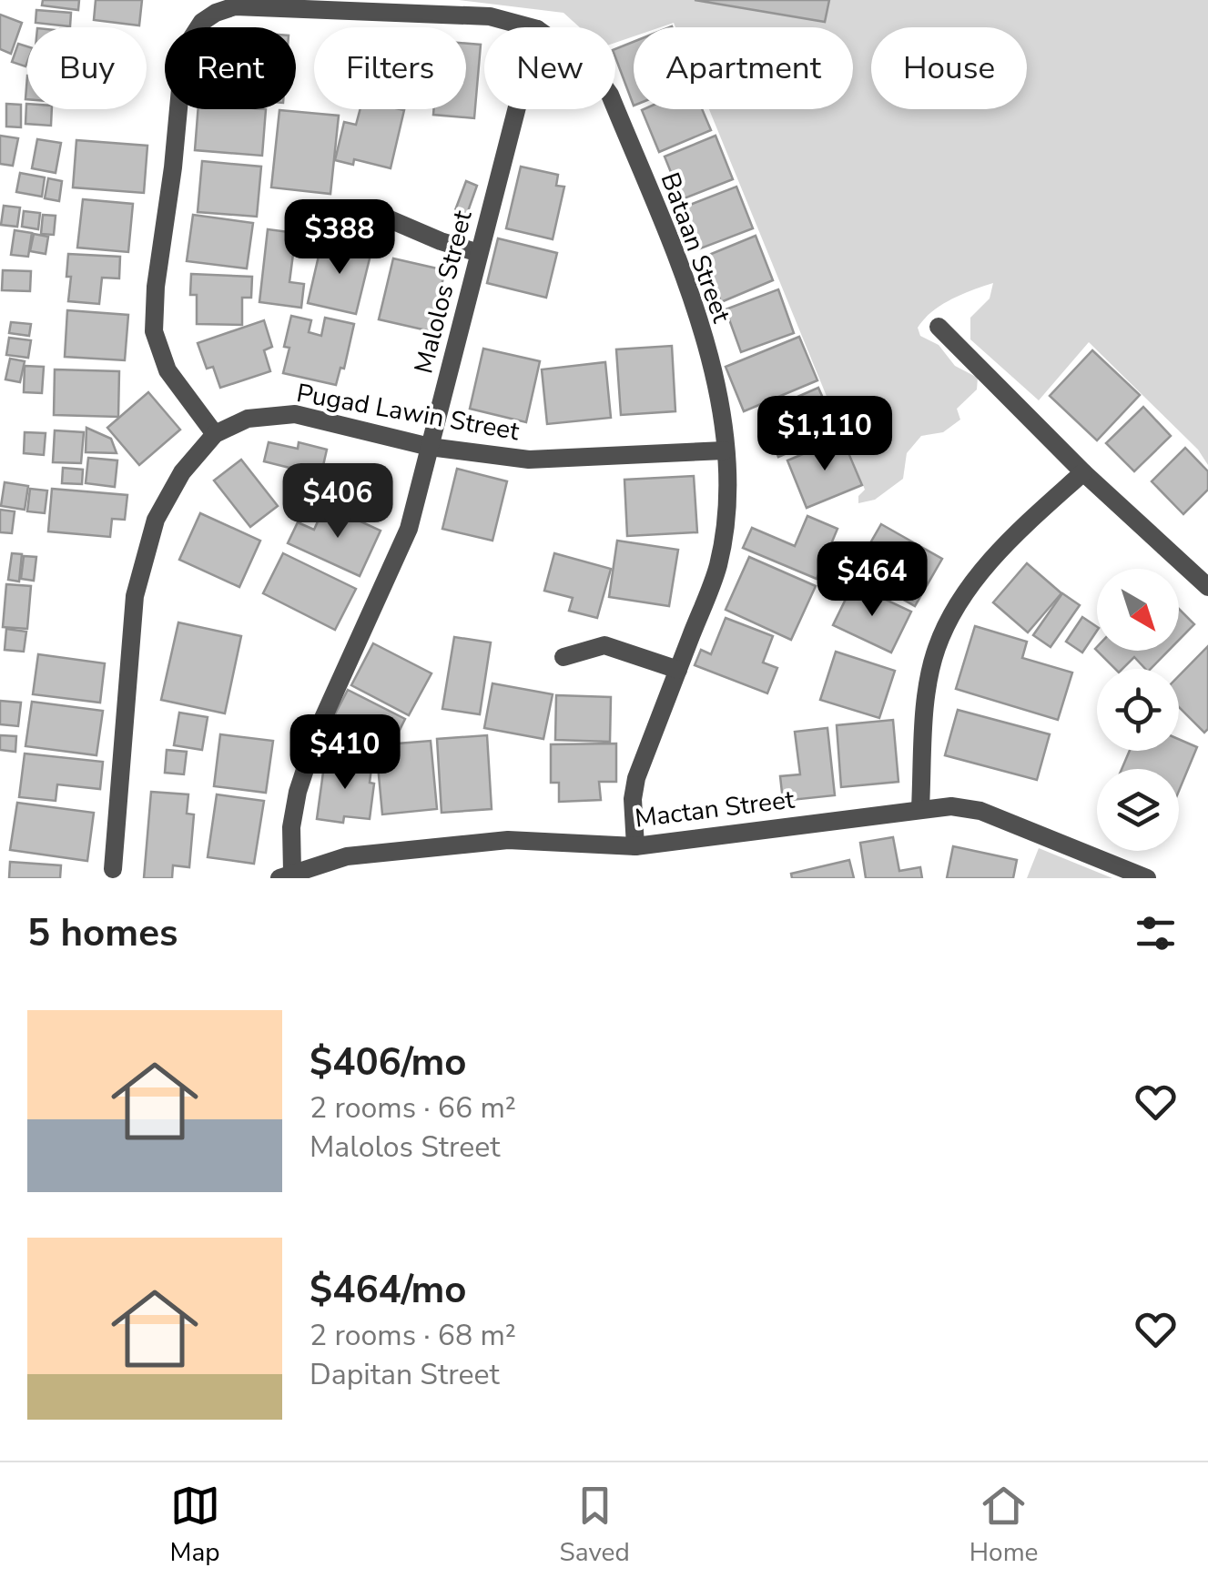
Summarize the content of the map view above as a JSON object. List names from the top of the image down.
{
  "streets": {
    "street": [
      "Bataan Street",
      "Malolos Street",
      "Pugad Lawin Street",
      "Mactan Street"
    ]
  },
  "crossings": [
    ["Bataan Street", "Pugad Lawin Street"],
    ["Bataan Street", "Mactan Street"],
    ["Malolos Street", "Pugad Lawin Street"],
    ["Malolos Street", "Mactan Street"]
  ],
  "north": "bottom right",
  "page": {
    "chip": [
      "Buy",
      "Rent",
      "Filters",
      "New",
      "Apartment",
      "House"
    ],
    "price": [
      "$388",
      "$1,110",
      "$406",
      "$464",
      "$410"
    ],
    "heading": "5 homes",
    "list": [
      {
        "name": "$406/mo",
        "note": "2 rooms · 66 m² · Malolos Street"
      },
      {
        "name": "$464/mo",
        "note": "2 rooms · 68 m² · Dapitan Street"
      }
    ],
    "tabs": ["Map", "Saved", "Home"]
  }
}
